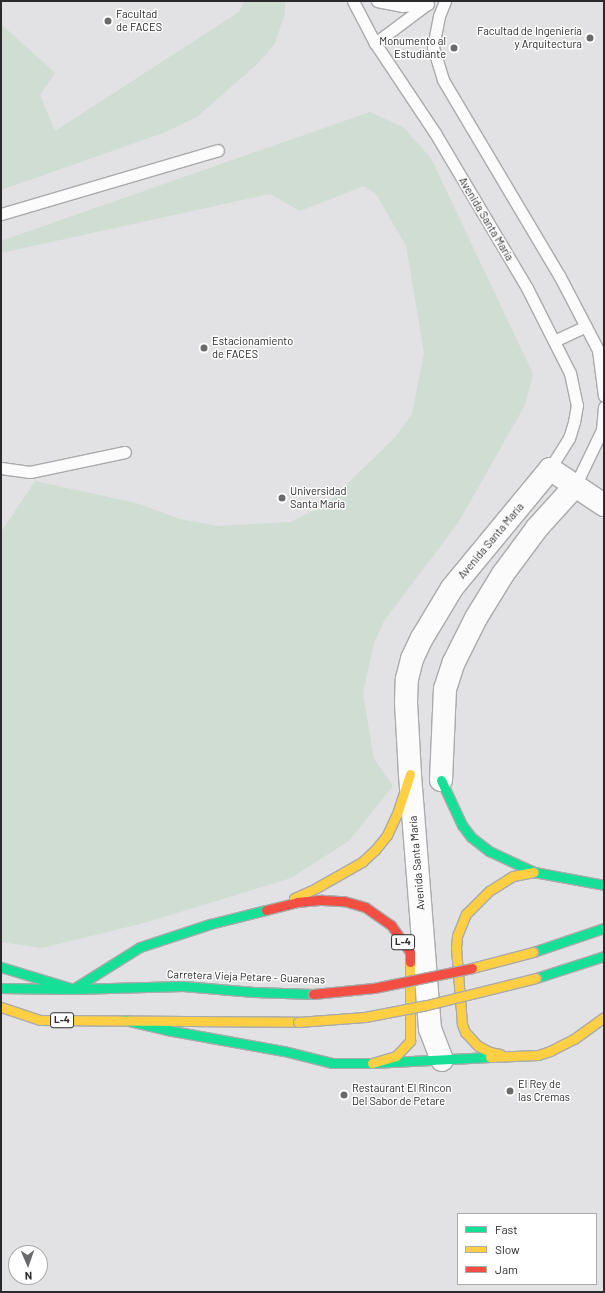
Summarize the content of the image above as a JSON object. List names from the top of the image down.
{
  "streets": {
    "main road": ["L-4", "Carretera Vieja Petare - Guarenas"],
    "street": ["Avenida Santa María"]
  },
  "crossings": [
    ["Avenida Santa María", "L-4"],
    ["L-4", "Carretera Vieja Petare - Guarenas"]
  ],
  "places": [
    "Facultad de FACES",
    "Facultad de Ingeniería y Arquitectura",
    "Monumento al Estudiante",
    "Estacionamiento de FACES",
    "Universidad Santa María",
    "El Rey de las Cremas",
    "Restaurant El Rincon Del Sabor de Petare"
  ],
  "legend": ["Fast", "Slow", "Jam"],
  "north": "bottom"
}
